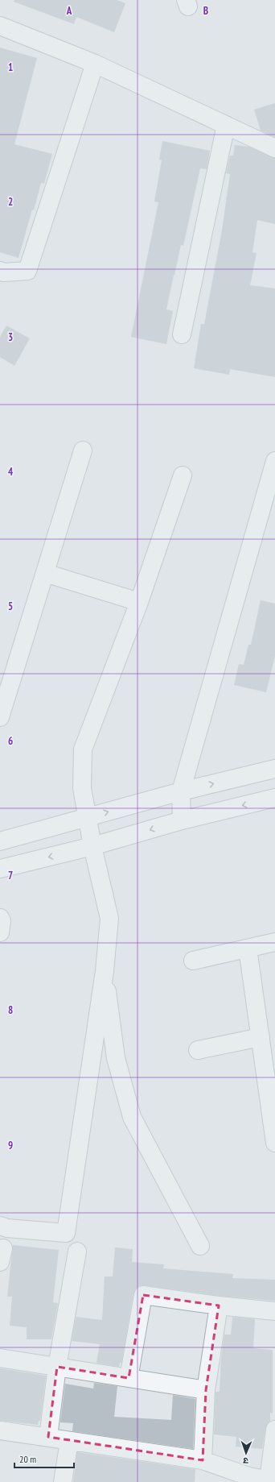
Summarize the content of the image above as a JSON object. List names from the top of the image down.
{
  "scale_bar": "20 m",
  "north": "bottom",
  "grid": {
    "columns": ["A", "B"],
    "rows": [
      "1",
      "2",
      "3",
      "4",
      "5",
      "6",
      "7",
      "8",
      "9"
    ]
  }
}
